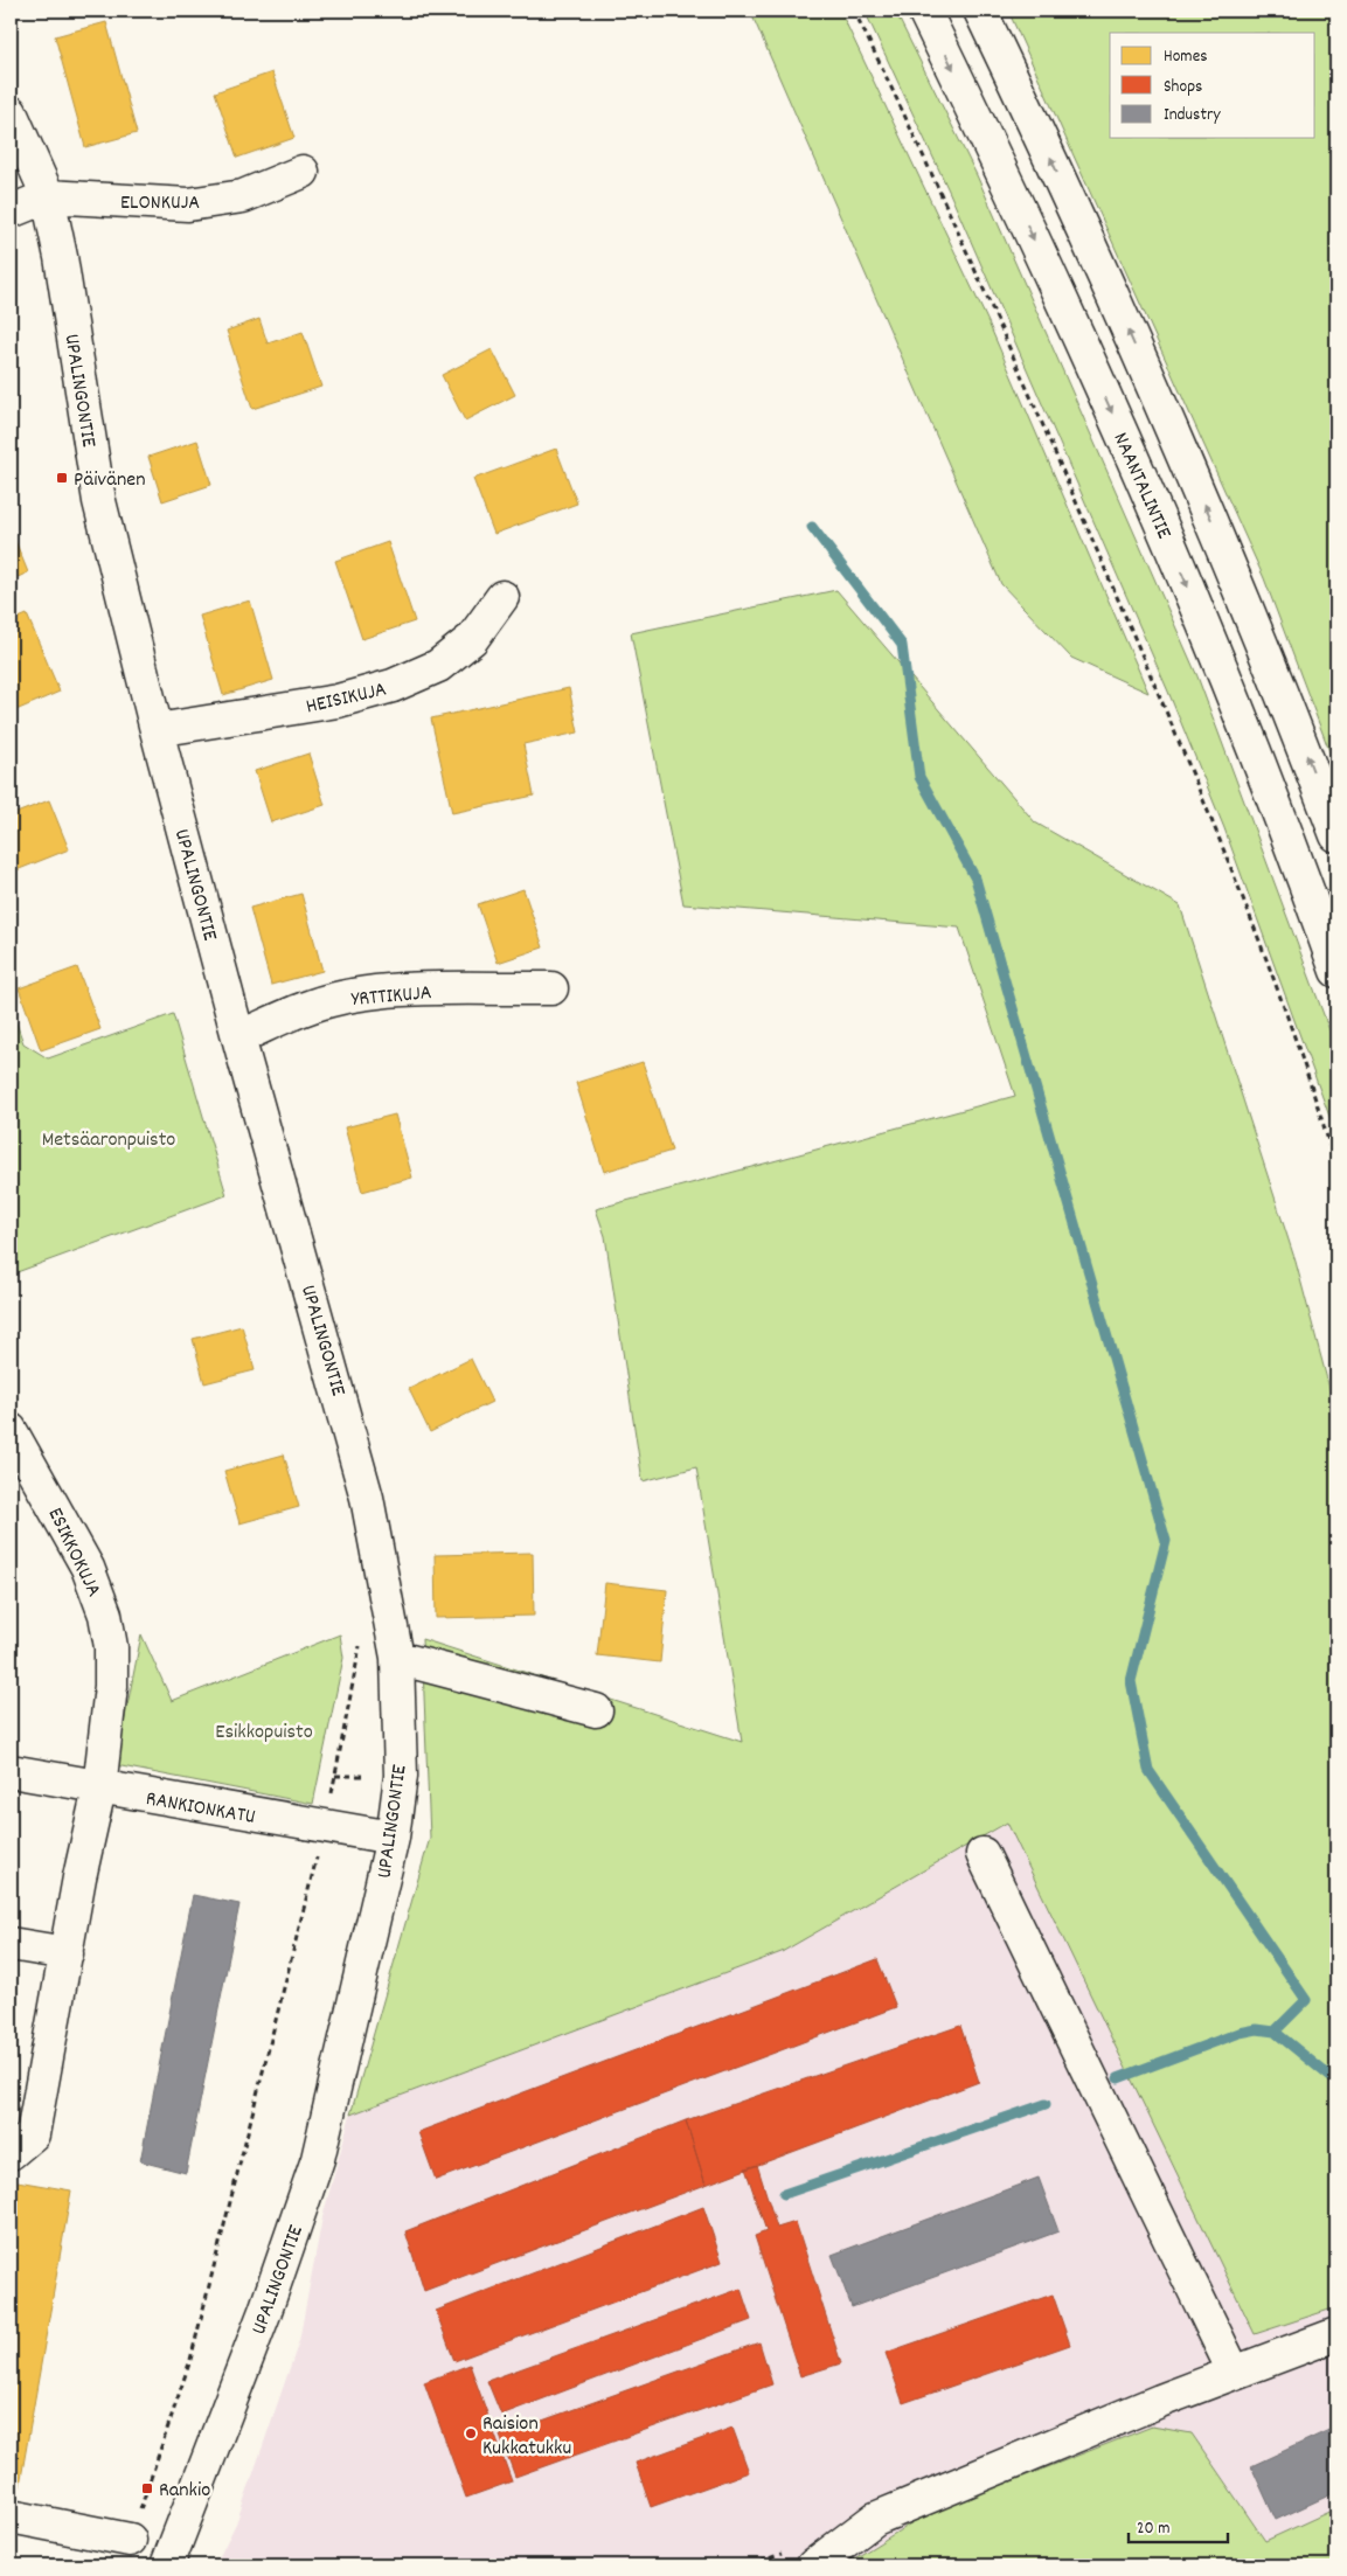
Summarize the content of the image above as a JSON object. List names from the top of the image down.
{
  "streets": {
    "street": [
      "ELONKUJA",
      "UPALINGONTIE",
      "NAANTALINTIE",
      "HEISIKUJA",
      "YRTTIKUJA",
      "ESIKKOKUJA",
      "RANKIONKATU"
    ]
  },
  "crossings": [
    ["ELONKUJA", "UPALINGONTIE"],
    ["UPALINGONTIE", "HEISIKUJA"],
    ["UPALINGONTIE", "YRTTIKUJA"],
    ["UPALINGONTIE", "RANKIONKATU"],
    ["ESIKKOKUJA", "RANKIONKATU"]
  ],
  "parks": ["Metsäaronpuisto", "Esikkopuisto"],
  "places": {
    "transit": ["Päivänen", "Rankio"],
    "other": ["Raision Kukkatukku"]
  },
  "legend": ["Homes", "Shops", "Industry"],
  "scale_bar": "20 m"
}
